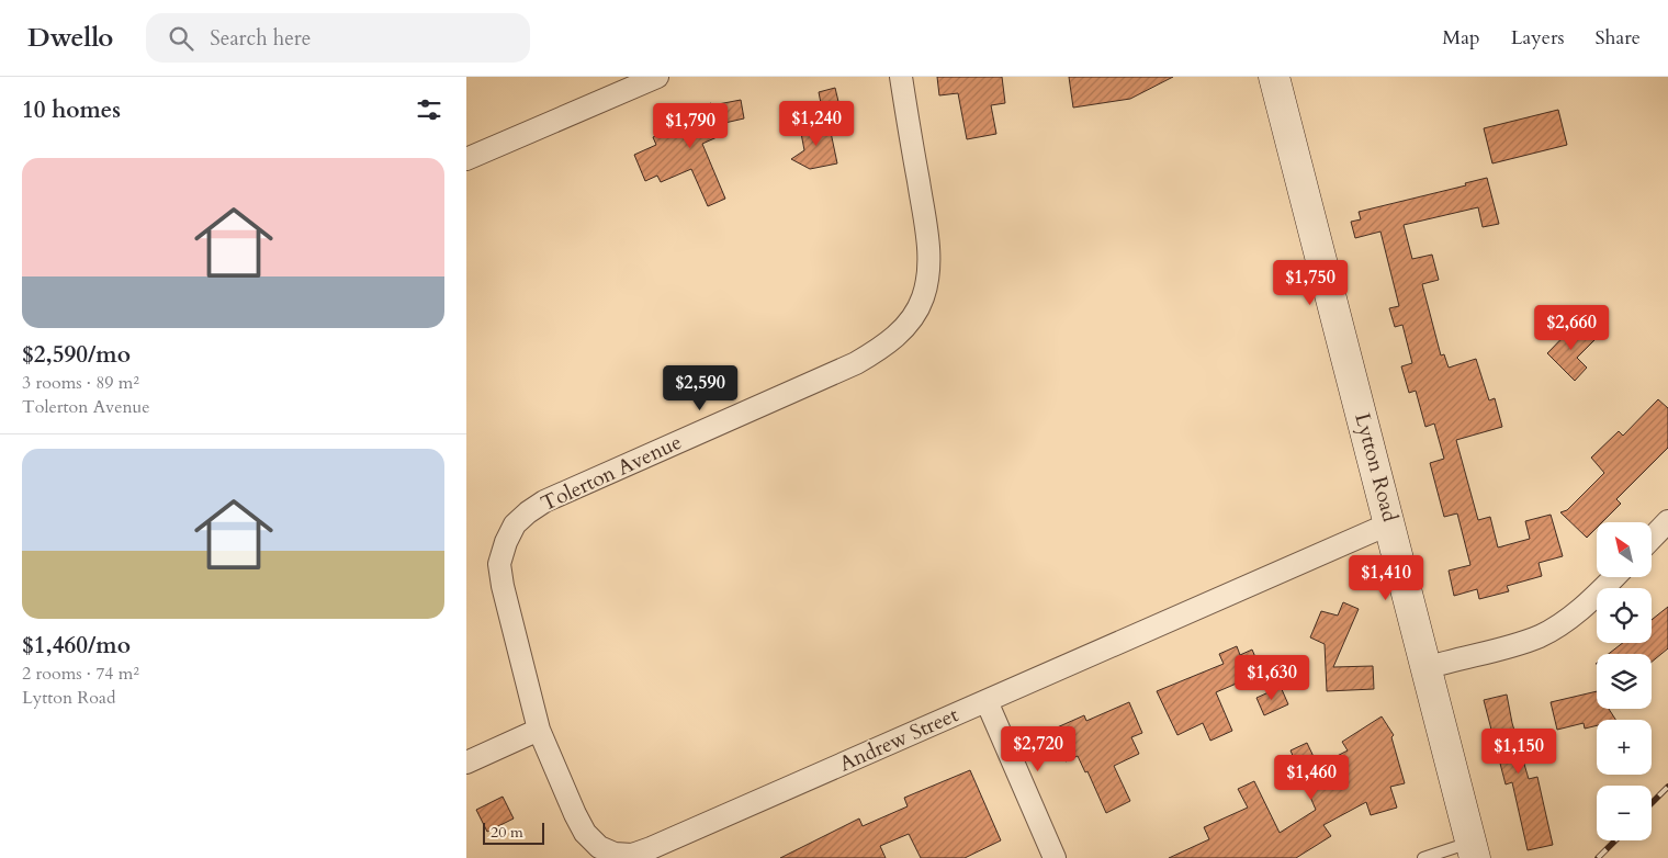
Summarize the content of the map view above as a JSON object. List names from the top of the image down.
{
  "streets": {
    "main road": ["Lytton Road"],
    "street": ["Tolerton Avenue", "Andrew Street"]
  },
  "crossings": [
    ["Lytton Road", "Andrew Street"],
    ["Tolerton Avenue", "Andrew Street"]
  ],
  "scale_bar": "20 m",
  "north": "top left",
  "page": {
    "header": "Dwello",
    "search": "Search here",
    "nav": ["Map", "Layers", "Share"],
    "heading": "10 homes",
    "price": [
      "$1,240",
      "$1,790",
      "$1,750",
      "$2,660",
      "$2,590",
      "$1,410",
      "$1,630",
      "$2,720",
      "$1,150",
      "$1,460"
    ],
    "list": [
      {
        "name": "$2,590/mo",
        "note": "3 rooms · 89 m² · Tolerton Avenue"
      },
      {
        "name": "$1,460/mo",
        "note": "2 rooms · 74 m² · Lytton Road"
      }
    ],
    "map_buttons": ["+", "−"],
    "scale": "20 m"
  }
}
